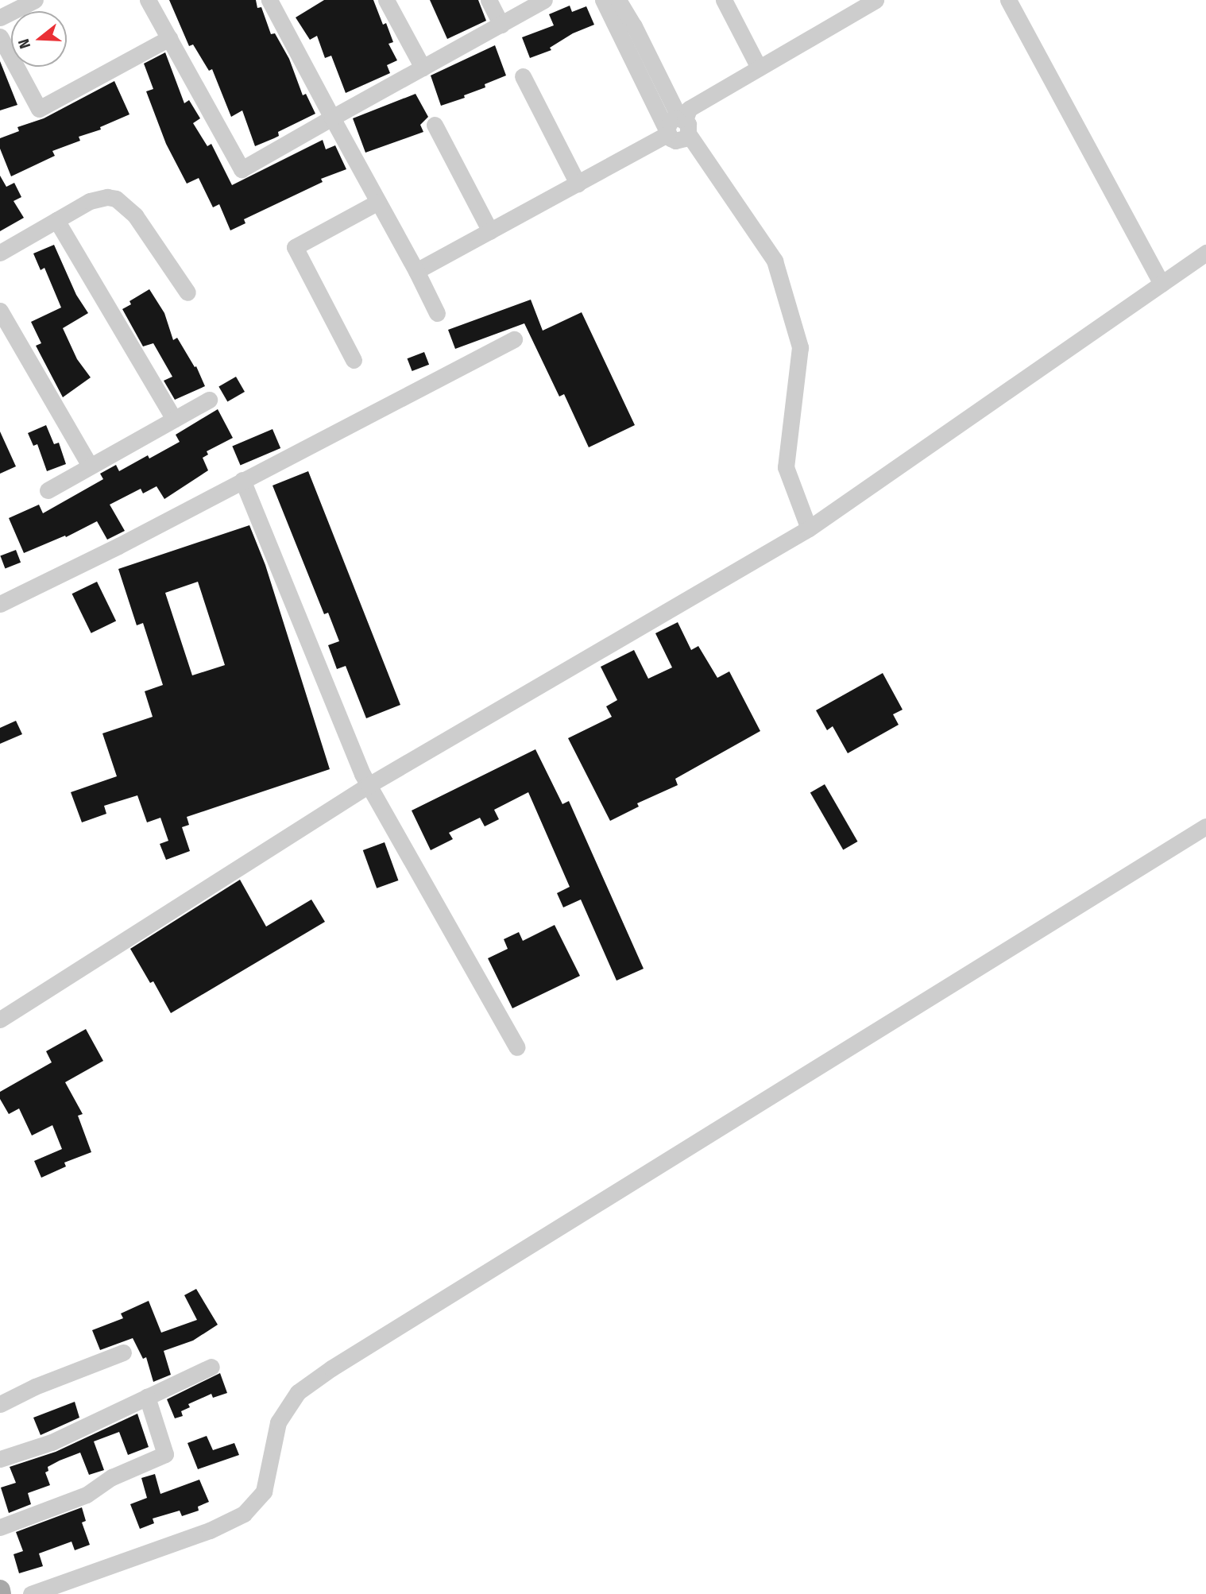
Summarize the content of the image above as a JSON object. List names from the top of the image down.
{
  "north": "left"
}
